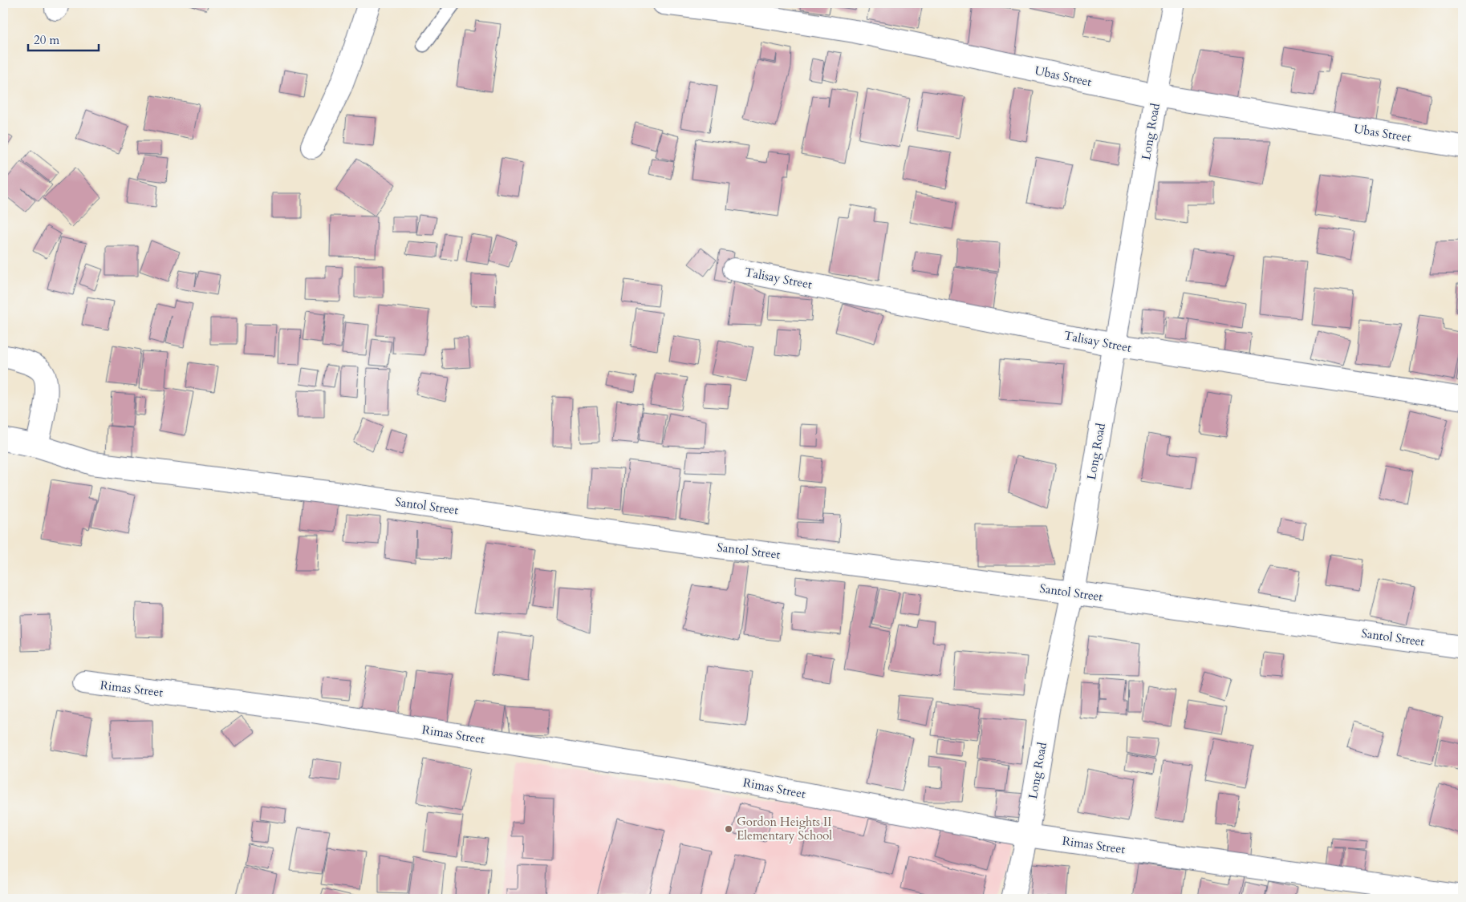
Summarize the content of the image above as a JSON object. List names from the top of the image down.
{
  "streets": {
    "street": [
      "Ubas Street",
      "Long Road",
      "Talisay Street",
      "Santol Street",
      "Rimas Street"
    ]
  },
  "crossings": [
    ["Ubas Street", "Long Road"],
    ["Long Road", "Talisay Street"],
    ["Long Road", "Santol Street"],
    ["Long Road", "Rimas Street"]
  ],
  "places": ["Gordon Heights II Elementary School"],
  "scale_bar": "20 m"
}
